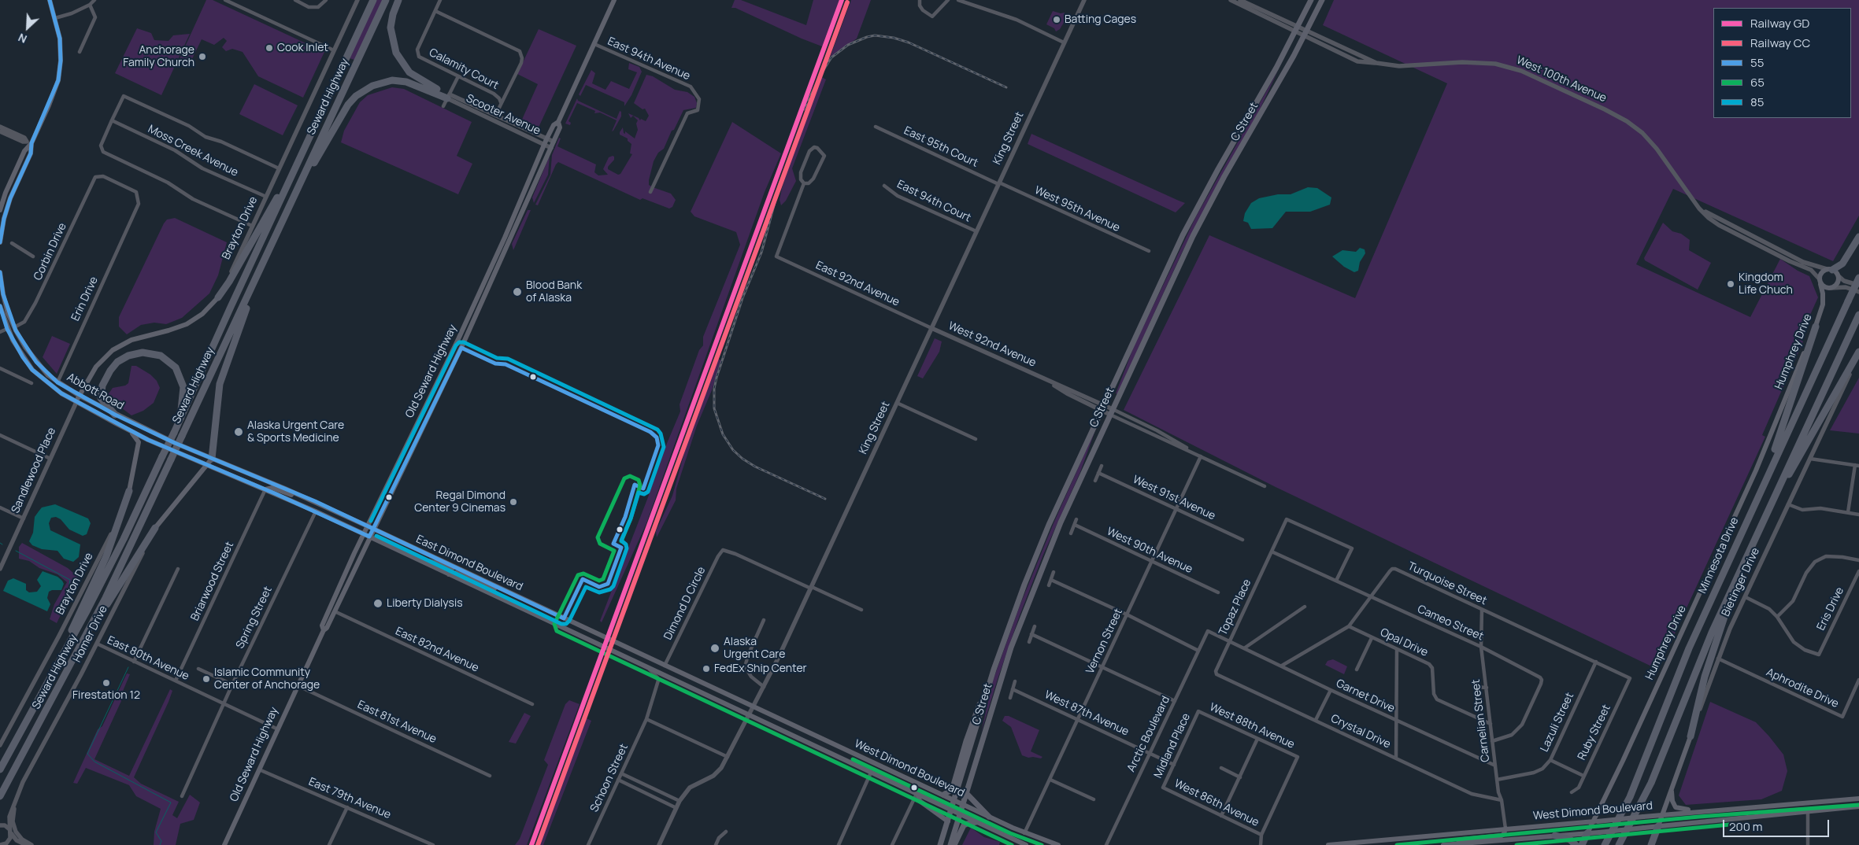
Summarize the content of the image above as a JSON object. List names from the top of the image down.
{
  "streets": {
    "highway": ["Seward Highway", "Minnesota Drive"],
    "main road": [
      "West 100th Avenue",
      "C Street",
      "Brayton Drive",
      "Humphrey Drive",
      "Old Seward Highway",
      "Abbott Road",
      "East Dimond Boulevard",
      "Bietinger Drive",
      "Homer Drive",
      "West Dimond Boulevard"
    ],
    "street": [
      "East 94th Avenue",
      "Calamity Court",
      "Scooter Avenue",
      "King Street",
      "East 95th Court",
      "Moss Creek Avenue",
      "East 94th Court",
      "West 95th Avenue",
      "Corbin Drive",
      "East 92nd Avenue",
      "Erin Drive",
      "West 92nd Avenue",
      "Sandlewood Place",
      "West 91st Avenue",
      "West 90th Avenue",
      "Briarwood Street",
      "Turquoise Street",
      "Dimond D Circle",
      "Topaz Place",
      "Eris Drive",
      "Spring Street",
      "Cameo Street",
      "Vernon Street",
      "Opal Drive",
      "East 82nd Avenue",
      "East 80th Avenue",
      "Aphrodite Drive",
      "Garnet Drive",
      "West 87th Avenue",
      "Carnelian Street",
      "East 81st Avenue",
      "Lazuli Street",
      "West 88th Avenue",
      "Crystal Drive",
      "Ruby Street",
      "Arctic Boulevard",
      "Midland Place",
      "Schoon Street",
      "East 79th Avenue",
      "West 86th Avenue"
    ]
  },
  "crossings": [
    ["East 94th Avenue", "Old Seward Highway"],
    ["West 100th Avenue", "C Street"],
    ["West 100th Avenue", "Humphrey Drive"],
    ["Scooter Avenue", "Old Seward Highway"],
    ["C Street", "West 92nd Avenue"],
    ["C Street", "West Dimond Boulevard"],
    ["King Street", "East 95th Court"],
    ["King Street", "East 94th Court"],
    ["King Street", "West 95th Avenue"],
    ["King Street", "East 92nd Avenue"],
    ["King Street", "West 92nd Avenue"],
    ["King Street", "East Dimond Boulevard"],
    ["King Street", "Dimond D Circle"],
    ["King Street", "West Dimond Boulevard"],
    ["East 95th Court", "West 95th Avenue"],
    ["Moss Creek Avenue", "Brayton Drive"],
    ["Brayton Drive", "Abbott Road"],
    ["Brayton Drive", "Sandlewood Place"],
    ["Corbin Drive", "Erin Drive"],
    ["Corbin Drive", "Abbott Road"],
    ["East 92nd Avenue", "West 92nd Avenue"],
    ["Erin Drive", "Abbott Road"],
    ["West 92nd Avenue", "Vernon Street"],
    ["Humphrey Drive", "West Dimond Boulevard"],
    ["Old Seward Highway", "East Dimond Boulevard"],
    ["Old Seward Highway", "East 82nd Avenue"],
    ["Old Seward Highway", "East 80th Avenue"],
    ["Old Seward Highway", "East 81st Avenue"],
    ["Old Seward Highway", "East 79th Avenue"],
    ["Abbott Road", "Sandlewood Place"],
    ["Abbott Road", "East Dimond Boulevard"],
    ["West 91st Avenue", "Vernon Street"],
    ["West 90th Avenue", "Vernon Street"],
    ["East Dimond Boulevard", "Briarwood Street"],
    ["East Dimond Boulevard", "Dimond D Circle"],
    ["East Dimond Boulevard", "Spring Street"],
    ["East Dimond Boulevard", "Homer Drive"],
    ["East Dimond Boulevard", "West Dimond Boulevard"],
    ["East Dimond Boulevard", "Schoon Street"],
    ["Briarwood Street", "East 80th Avenue"],
    ["Bietinger Drive", "Aphrodite Drive"],
    ["Bietinger Drive", "West Dimond Boulevard"],
    ["Turquoise Street", "Cameo Street"],
    ["Turquoise Street", "Opal Drive"],
    ["Turquoise Street", "Garnet Drive"],
    ["Turquoise Street", "Carnelian Street"],
    ["Turquoise Street", "Lazuli Street"],
    ["Turquoise Street", "Ruby Street"],
    ["Topaz Place", "Cameo Street"],
    ["Topaz Place", "Garnet Drive"],
    ["Topaz Place", "Crystal Drive"],
    ["Spring Street", "East 80th Avenue"],
    ["Cameo Street", "Carnelian Street"],
    ["Homer Drive", "East 80th Avenue"],
    ["Vernon Street", "West 87th Avenue"],
    ["Vernon Street", "West Dimond Boulevard"],
    ["Opal Drive", "Carnelian Street"],
    ["Garnet Drive", "Carnelian Street"],
    ["Garnet Drive", "Arctic Boulevard"],
    ["West 87th Avenue", "Arctic Boulevard"],
    ["West 87th Avenue", "Midland Place"],
    ["Carnelian Street", "Lazuli Street"],
    ["Carnelian Street", "Crystal Drive"],
    ["Carnelian Street", "West Dimond Boulevard"],
    ["West 88th Avenue", "Midland Place"],
    ["West 88th Avenue", "West 86th Avenue"],
    ["Midland Place", "West 86th Avenue"]
  ],
  "places": [
    "Batting Cages",
    "Cook Inlet",
    "Anchorage Family Church",
    "Kingdom Life Chuch",
    "Blood Bank of Alaska",
    "Alaska Urgent Care & Sports Medicine",
    "Regal Dimond Center 9 Cinemas",
    "Liberty Dialysis",
    "Alaska Urgent Care",
    "FedEx Ship Center",
    "Islamic Community Center of Anchorage",
    "Firestation 12"
  ],
  "lines": [
    "rail line GD",
    "transit line 55",
    "rail line CC",
    "transit line 85",
    "transit line 65"
  ],
  "legend": [
    "Railway GD",
    "Railway CC",
    "55",
    "65",
    "85"
  ],
  "scale_bar": "200 m",
  "north": "bottom left"
}
